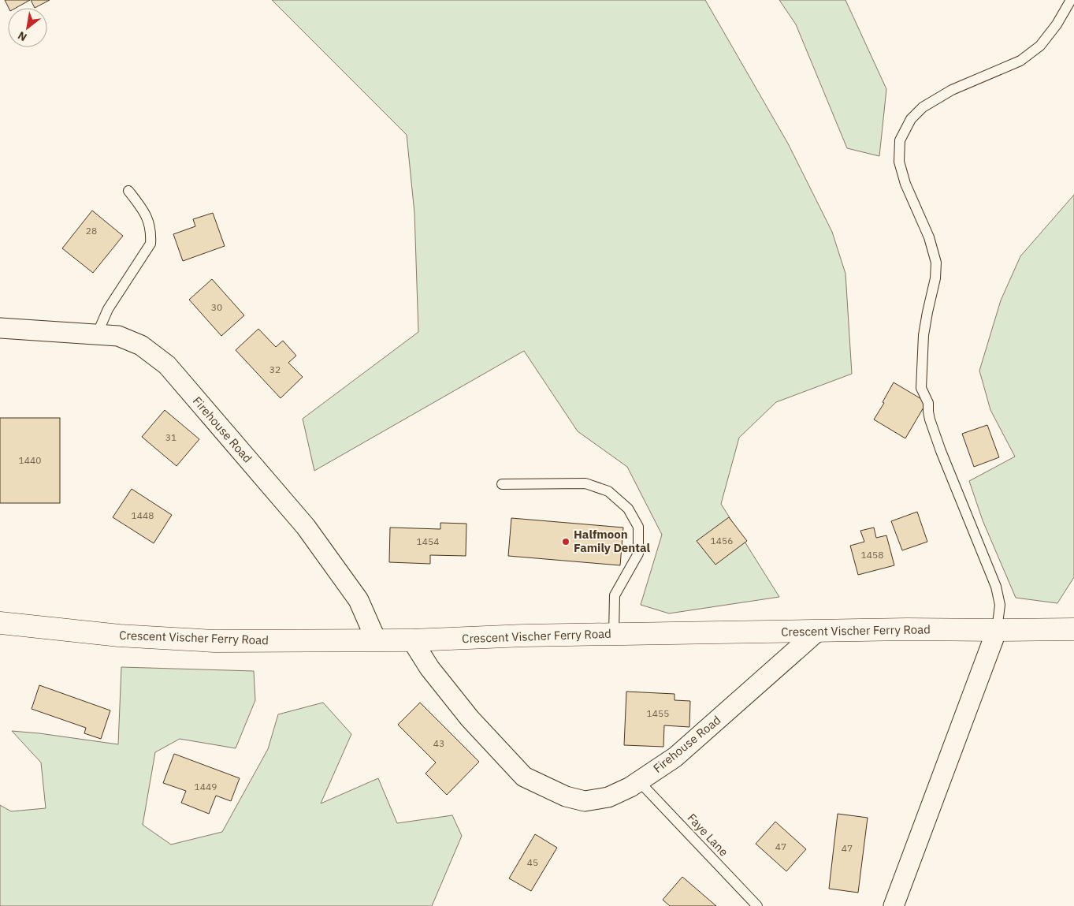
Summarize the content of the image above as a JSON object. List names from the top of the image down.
{
  "streets": {
    "main road": ["Crescent Vischer Ferry Road"],
    "street": ["Firehouse Road"],
    "lane": ["Faye Lane"]
  },
  "crossings": [
    ["Firehouse Road", "Crescent Vischer Ferry Road"],
    ["Firehouse Road", "Faye Lane"]
  ],
  "places": ["Halfmoon Family Dental"],
  "house_numbers": [
    "28",
    "30",
    "32",
    "31",
    "1440",
    "1448",
    "1456",
    "1454",
    "1458",
    "1455",
    "43",
    "1449",
    "47",
    "47",
    "45"
  ],
  "north": "bottom left"
}
